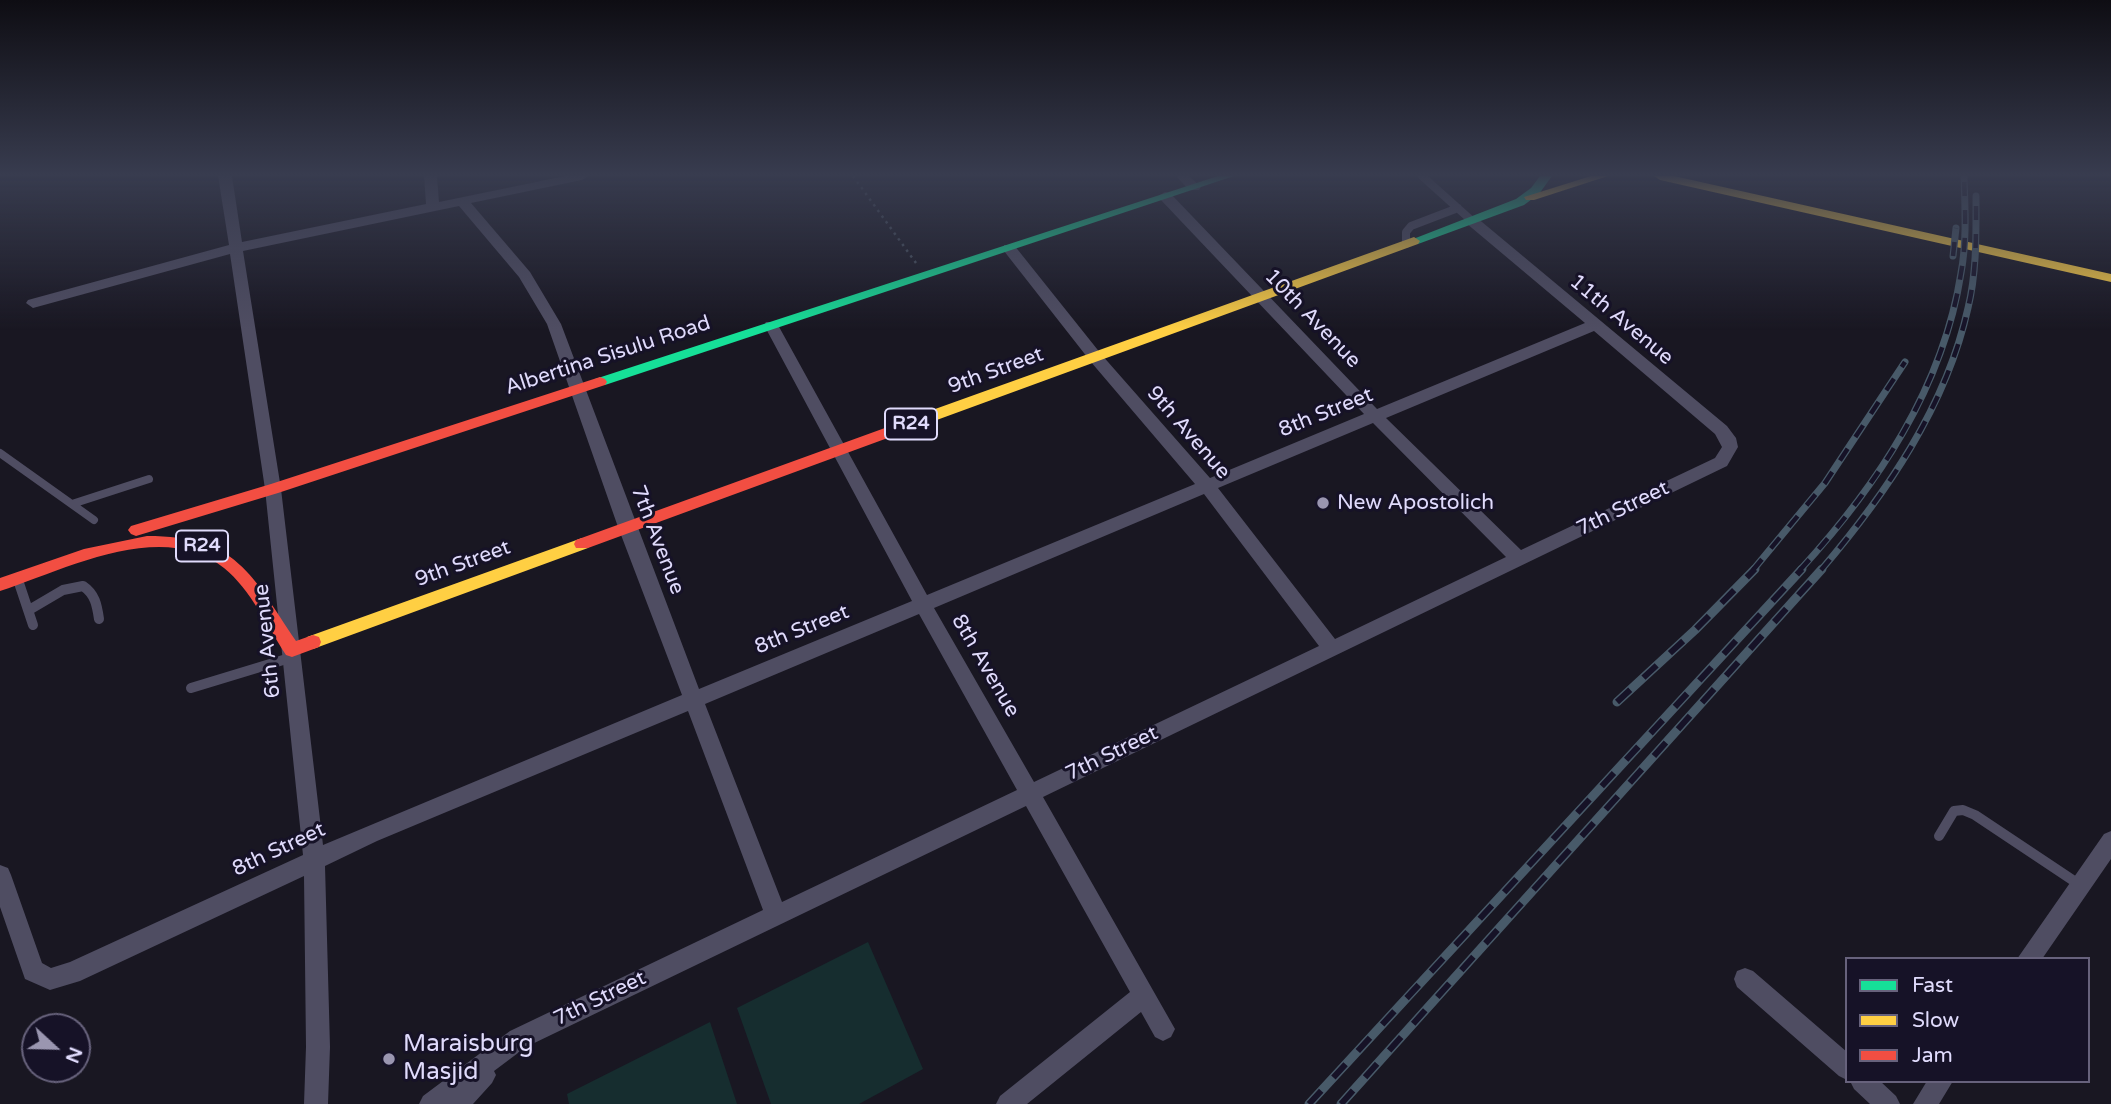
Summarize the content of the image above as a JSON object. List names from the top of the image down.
{
  "streets": {
    "main road": ["Albertina Sisulu Road", "9th Street", "R24"],
    "street": [
      "10th Avenue",
      "11th Avenue",
      "8th Street",
      "9th Avenue",
      "7th Street",
      "7th Avenue",
      "6th Avenue",
      "8th Avenue"
    ]
  },
  "crossings": [
    ["10th Avenue", "9th Street"],
    ["10th Avenue", "8th Street"],
    ["10th Avenue", "7th Street"],
    ["11th Avenue", "8th Street"],
    ["11th Avenue", "7th Street"],
    ["Albertina Sisulu Road", "9th Avenue"],
    ["Albertina Sisulu Road", "7th Avenue"],
    ["Albertina Sisulu Road", "6th Avenue"],
    ["Albertina Sisulu Road", "8th Avenue"],
    ["9th Street", "R24"],
    ["9th Street", "9th Avenue"],
    ["9th Street", "7th Avenue"],
    ["9th Street", "6th Avenue"],
    ["9th Street", "8th Avenue"],
    ["8th Street", "9th Avenue"],
    ["8th Street", "7th Avenue"],
    ["8th Street", "6th Avenue"],
    ["8th Street", "8th Avenue"],
    ["R24", "6th Avenue"],
    ["9th Avenue", "7th Street"],
    ["7th Street", "7th Avenue"],
    ["7th Street", "8th Avenue"]
  ],
  "places": ["New Apostolich", "Maraisburg Masjid"],
  "legend": ["Fast", "Slow", "Jam"],
  "north": "right"
}
